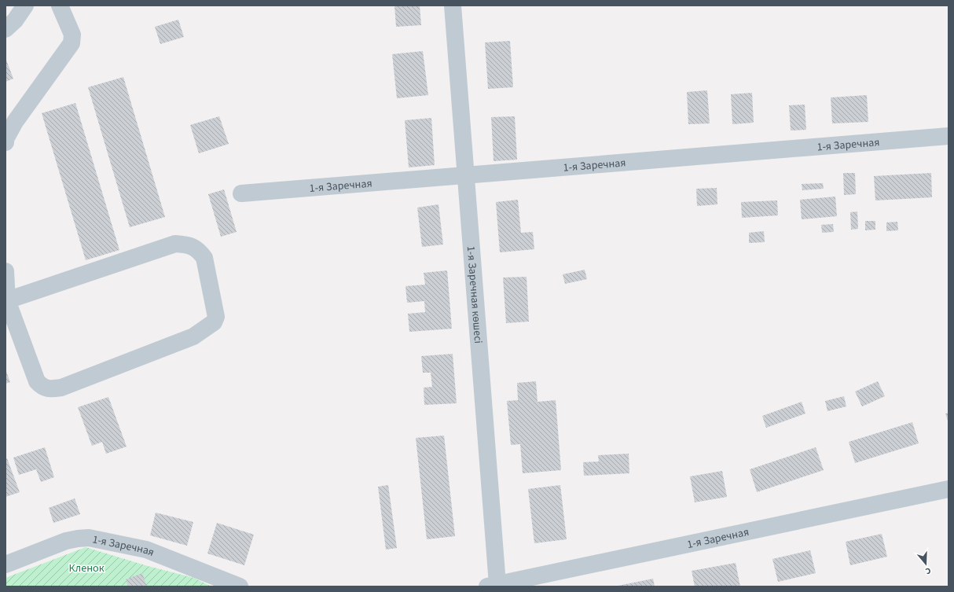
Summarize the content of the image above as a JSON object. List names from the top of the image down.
{
  "streets": {
    "street": ["1-я Заречная", "1-я Заречная көшесі"]
  },
  "crossings": [
    ["1-я Заречная", "1-я Заречная көшесі"]
  ],
  "parks": ["Кленок"],
  "north": "bottom"
}
